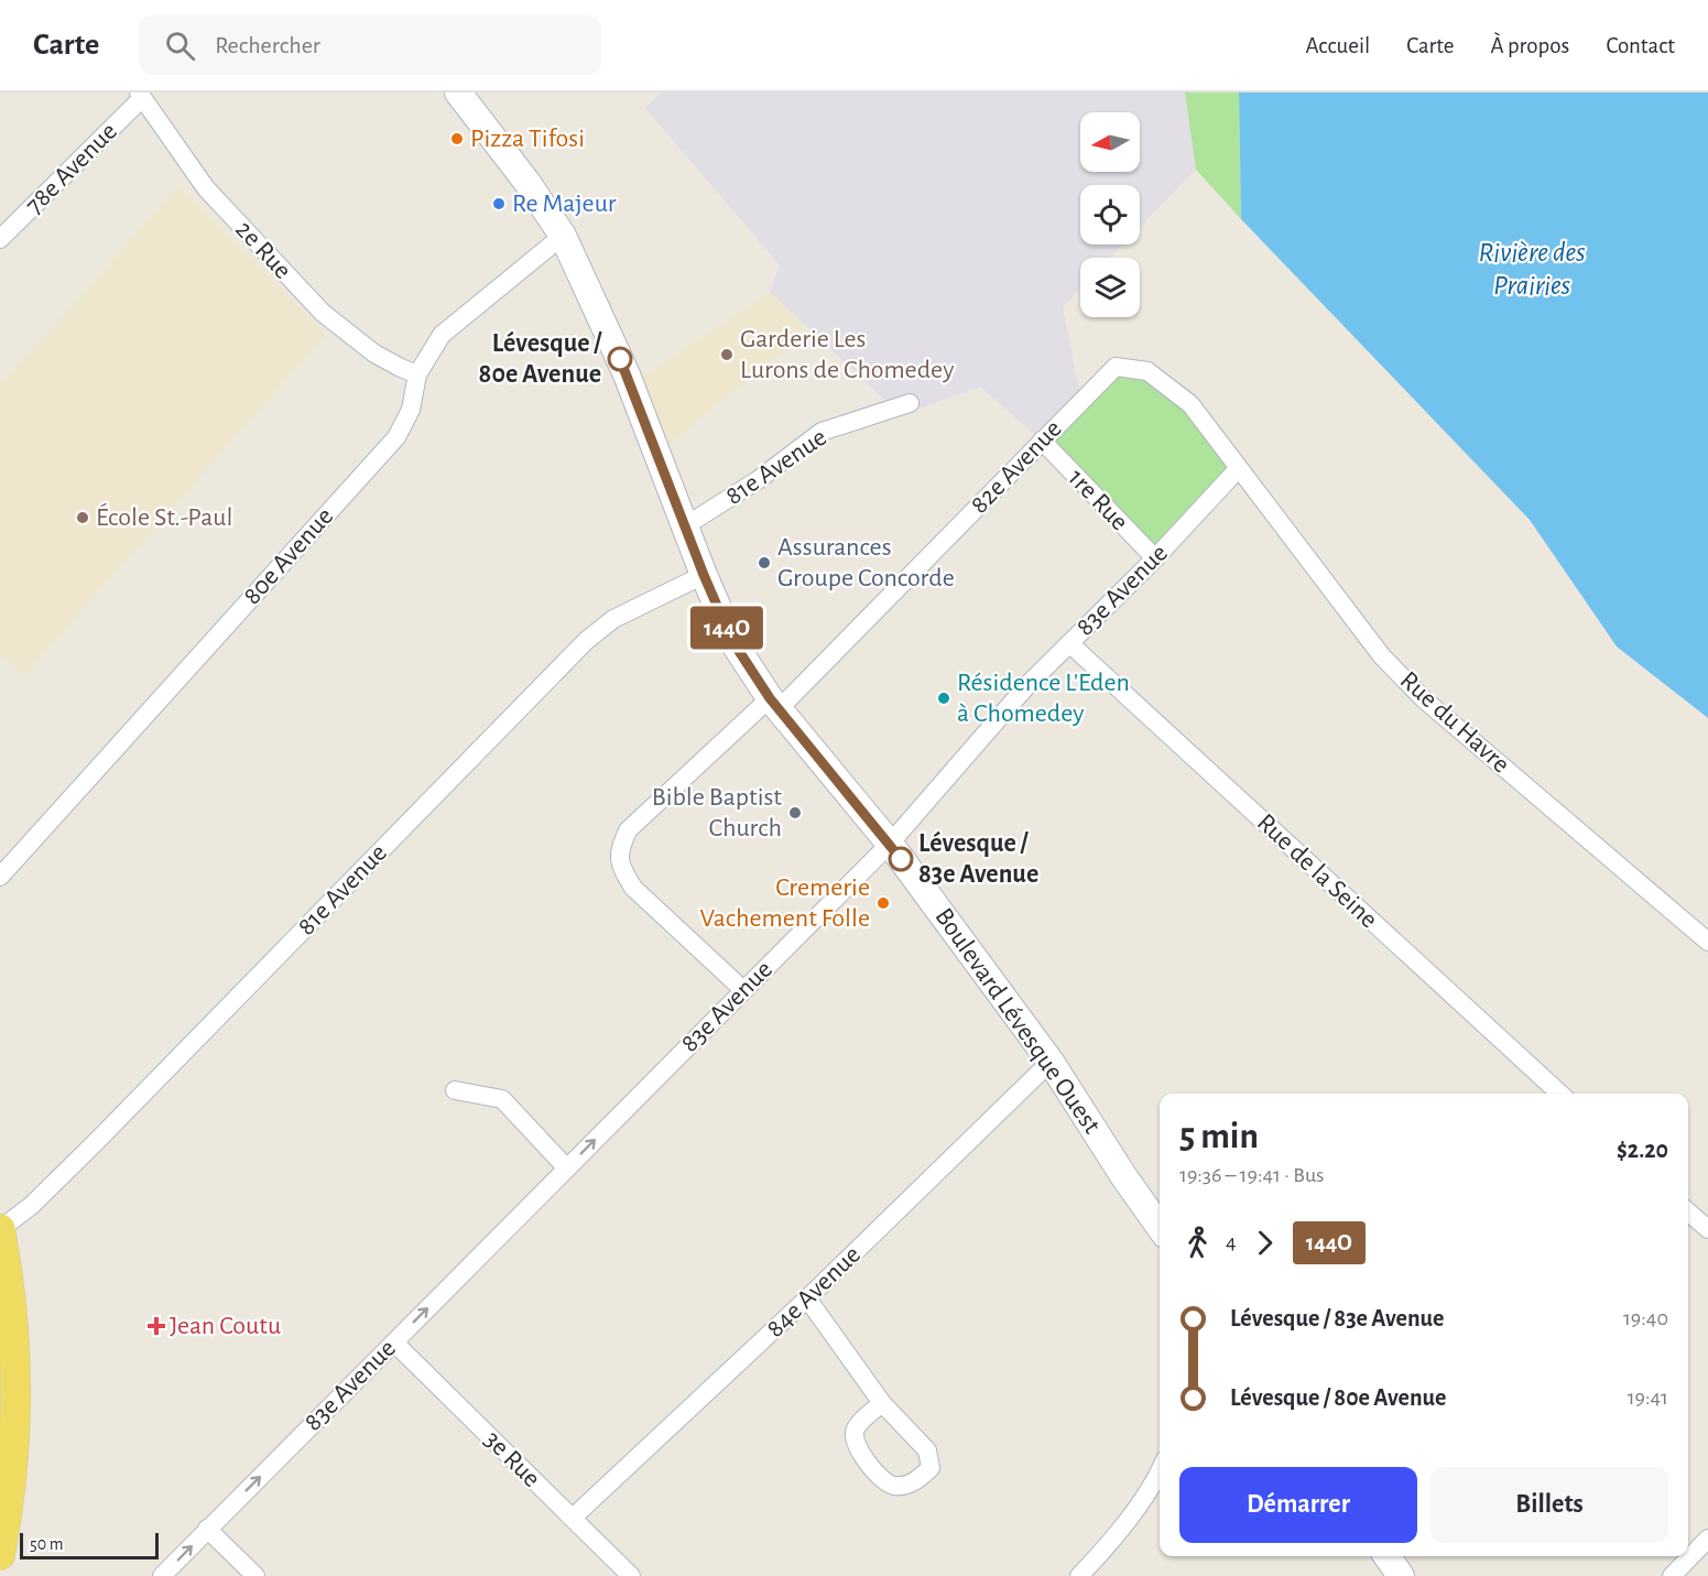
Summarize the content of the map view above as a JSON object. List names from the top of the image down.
{
  "streets": {
    "street": [
      "78e Avenue",
      "2e Rue",
      "81e Avenue",
      "82e Avenue",
      "1re Rue",
      "80e Avenue",
      "83e Avenue",
      "Rue du Havre",
      "Rue de la Seine",
      "Boulevard Lévesque Ouest",
      "84e Avenue",
      "3e Rue"
    ]
  },
  "crossings": [
    ["78e Avenue", "2e Rue"],
    ["2e Rue", "80e Avenue"],
    ["81e Avenue", "Boulevard Lévesque Ouest"],
    ["82e Avenue", "1re Rue"],
    ["82e Avenue", "83e Avenue"],
    ["82e Avenue", "Rue du Havre"],
    ["82e Avenue", "Boulevard Lévesque Ouest"],
    ["1re Rue", "83e Avenue"],
    ["80e Avenue", "Boulevard Lévesque Ouest"],
    ["83e Avenue", "Rue du Havre"],
    ["83e Avenue", "Rue de la Seine"],
    ["83e Avenue", "Boulevard Lévesque Ouest"],
    ["83e Avenue", "3e Rue"],
    ["Boulevard Lévesque Ouest", "84e Avenue"],
    ["84e Avenue", "3e Rue"]
  ],
  "one_way": ["83e Avenue"],
  "water": ["Rivière des Prairies"],
  "places": {
    "other": [
      "Pizza Tifosi",
      "Re Majeur",
      "Garderie Les Lurons de Chomedey",
      "Lévesque / 80e Avenue",
      "École St.-Paul",
      "Assurances Groupe Concorde",
      "Résidence L'Eden à Chomedey",
      "Bible Baptist Church",
      "Lévesque / 83e Avenue",
      "Cremerie Vachement Folle"
    ],
    "health": ["Jean Coutu"]
  },
  "lines": ["bus line 144O"],
  "scale_bar": "50 m",
  "north": "left",
  "page": {
    "header": "Carte",
    "search": "Rechercher",
    "nav": [
      "Accueil",
      "Carte",
      "À propos",
      "Contact"
    ],
    "on_map": "144O",
    "heading": ["5 min", "19:36 – 19:41 · Bus", "$2.20"],
    "legs": ["4", "144O"],
    "list": [
      {
        "name": "Lévesque / 83e Avenue",
        "value": "19:40"
      },
      {
        "name": "Lévesque / 80e Avenue",
        "value": "19:41"
      }
    ],
    "buttons": ["Démarrer", "Billets"],
    "scale": "50 m"
  }
}
